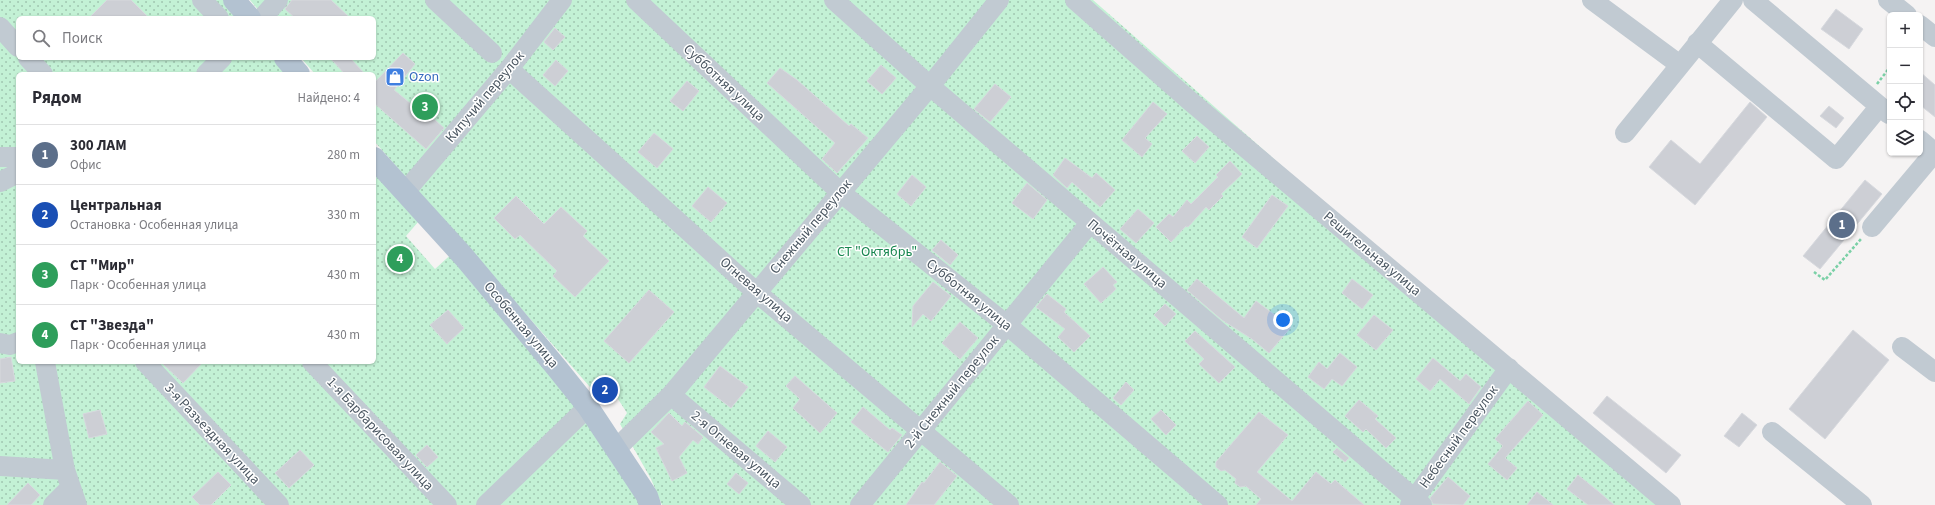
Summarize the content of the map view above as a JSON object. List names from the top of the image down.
{
  "streets": {
    "main road": ["Особенная улица"],
    "street": [
      "Субботняя улица",
      "Кипучий переулок",
      "Снежный переулок",
      "Почётная улица",
      "Решительная улица",
      "Огневая улица",
      "2-й Снежный переулок",
      "3-я Разъездная улица",
      "1-я Барбарисовая улица",
      "Небесный переулок",
      "2-я Огневая улица"
    ]
  },
  "crossings": [
    ["Субботняя улица", "Снежный переулок"],
    ["Субботняя улица", "2-й Снежный переулок"],
    ["Кипучий переулок", "Огневая улица"],
    ["Кипучий переулок", "Особенная улица"],
    ["Снежный переулок", "Почётная улица"],
    ["Снежный переулок", "Огневая улица"],
    ["Снежный переулок", "Особенная улица"],
    ["Снежный переулок", "2-я Огневая улица"],
    ["Почётная улица", "2-й Снежный переулок"],
    ["Почётная улица", "Небесный переулок"],
    ["Решительная улица", "Небесный переулок"],
    ["Огневая улица", "2-й Снежный переулок"]
  ],
  "parks": ["СТ \"Октябрь\""],
  "places": {
    "shop": ["Ozon"]
  },
  "page": {
    "map_buttons": ["+", "−"],
    "search": "Поиск",
    "heading": ["Рядом", "Найдено: 4"],
    "pins": [
      "3",
      "1",
      "4",
      "2"
    ],
    "list": [
      {
        "mark": "1",
        "name": "300 ЛАМ",
        "note": "Офис",
        "value": "280 m"
      },
      {
        "mark": "2",
        "name": "Центральная",
        "note": "Остановка · Особенная улица",
        "value": "330 m"
      },
      {
        "mark": "3",
        "name": "СТ \"Мир\"",
        "note": "Парк · Особенная улица",
        "value": "430 m"
      },
      {
        "mark": "4",
        "name": "СТ \"Звезда\"",
        "note": "Парк · Особенная улица",
        "value": "430 m"
      }
    ]
  }
}
